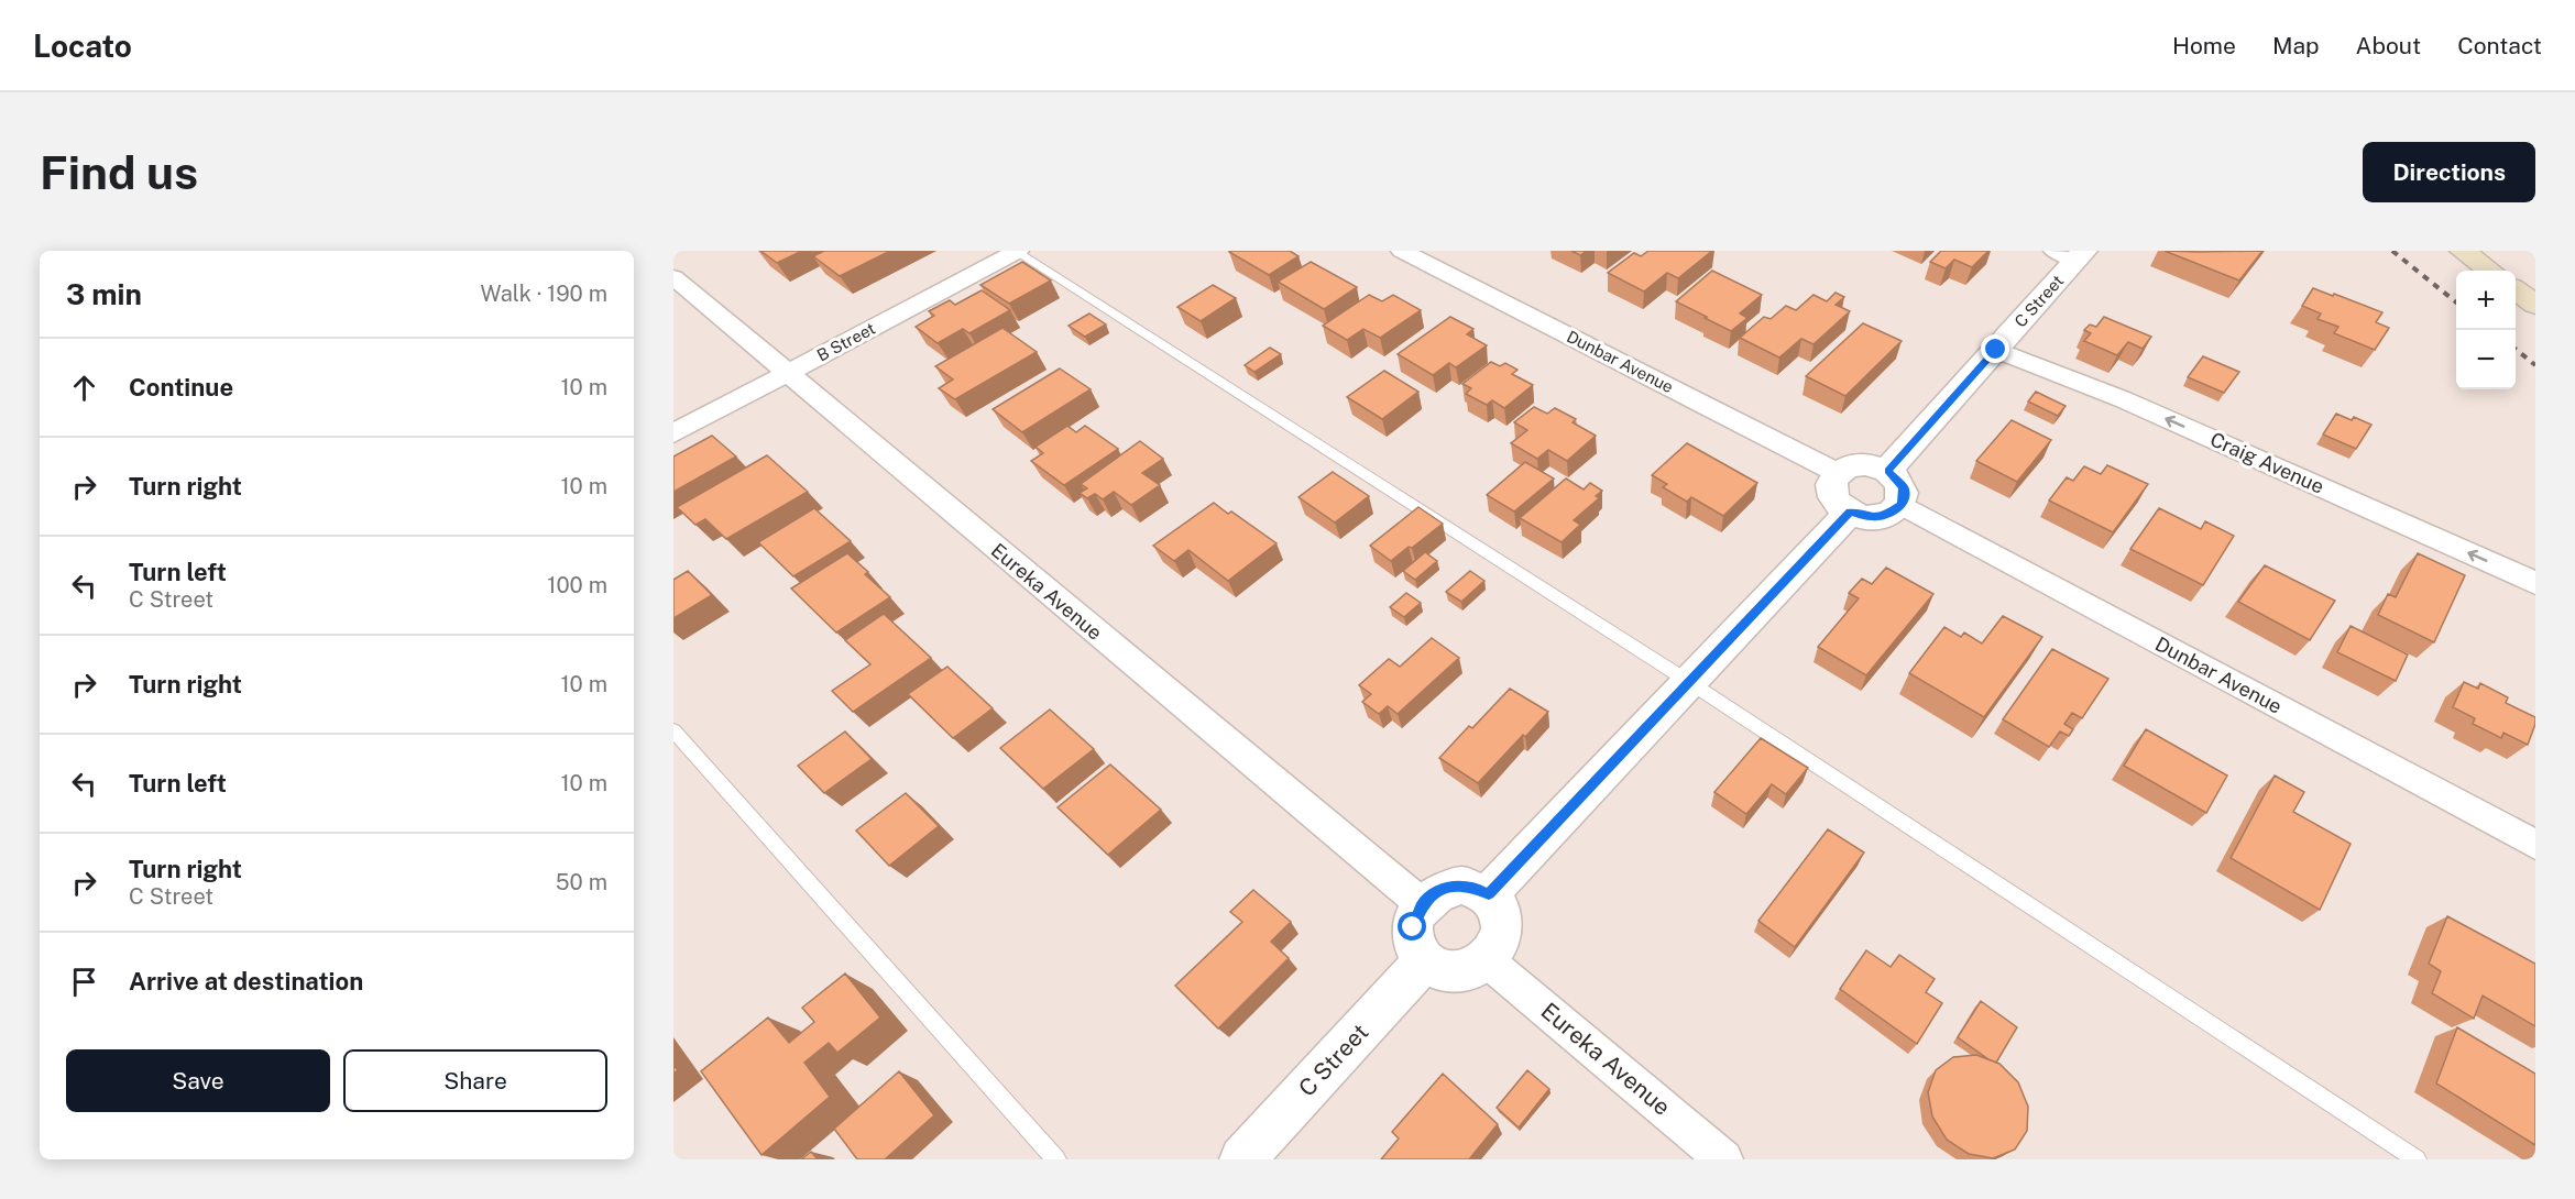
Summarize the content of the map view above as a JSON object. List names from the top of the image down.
{
  "streets": {
    "street": [
      "C Street",
      "B Street",
      "Dunbar Avenue",
      "Craig Avenue",
      "Eureka Avenue"
    ]
  },
  "crossings": [
    ["C Street", "Dunbar Avenue"],
    ["C Street", "Craig Avenue"],
    ["C Street", "Eureka Avenue"],
    ["B Street", "Eureka Avenue"]
  ],
  "one_way": ["Craig Avenue"],
  "page": {
    "header": "Locato",
    "nav": [
      "Home",
      "Map",
      "About",
      "Contact"
    ],
    "buttons": [
      "Directions",
      ["Save", "Share"]
    ],
    "title": "Find us",
    "heading": ["3 min", "Walk · 190 m"],
    "map_buttons": ["+", "−"],
    "list": [
      ["Continue", "10 m"],
      ["Turn right", "10 m"],
      ["Turn left", "C Street", "100 m"],
      ["Turn right", "10 m"],
      ["Turn left", "10 m"],
      ["Turn right", "C Street", "50 m"],
      "Arrive at destination"
    ]
  }
}
